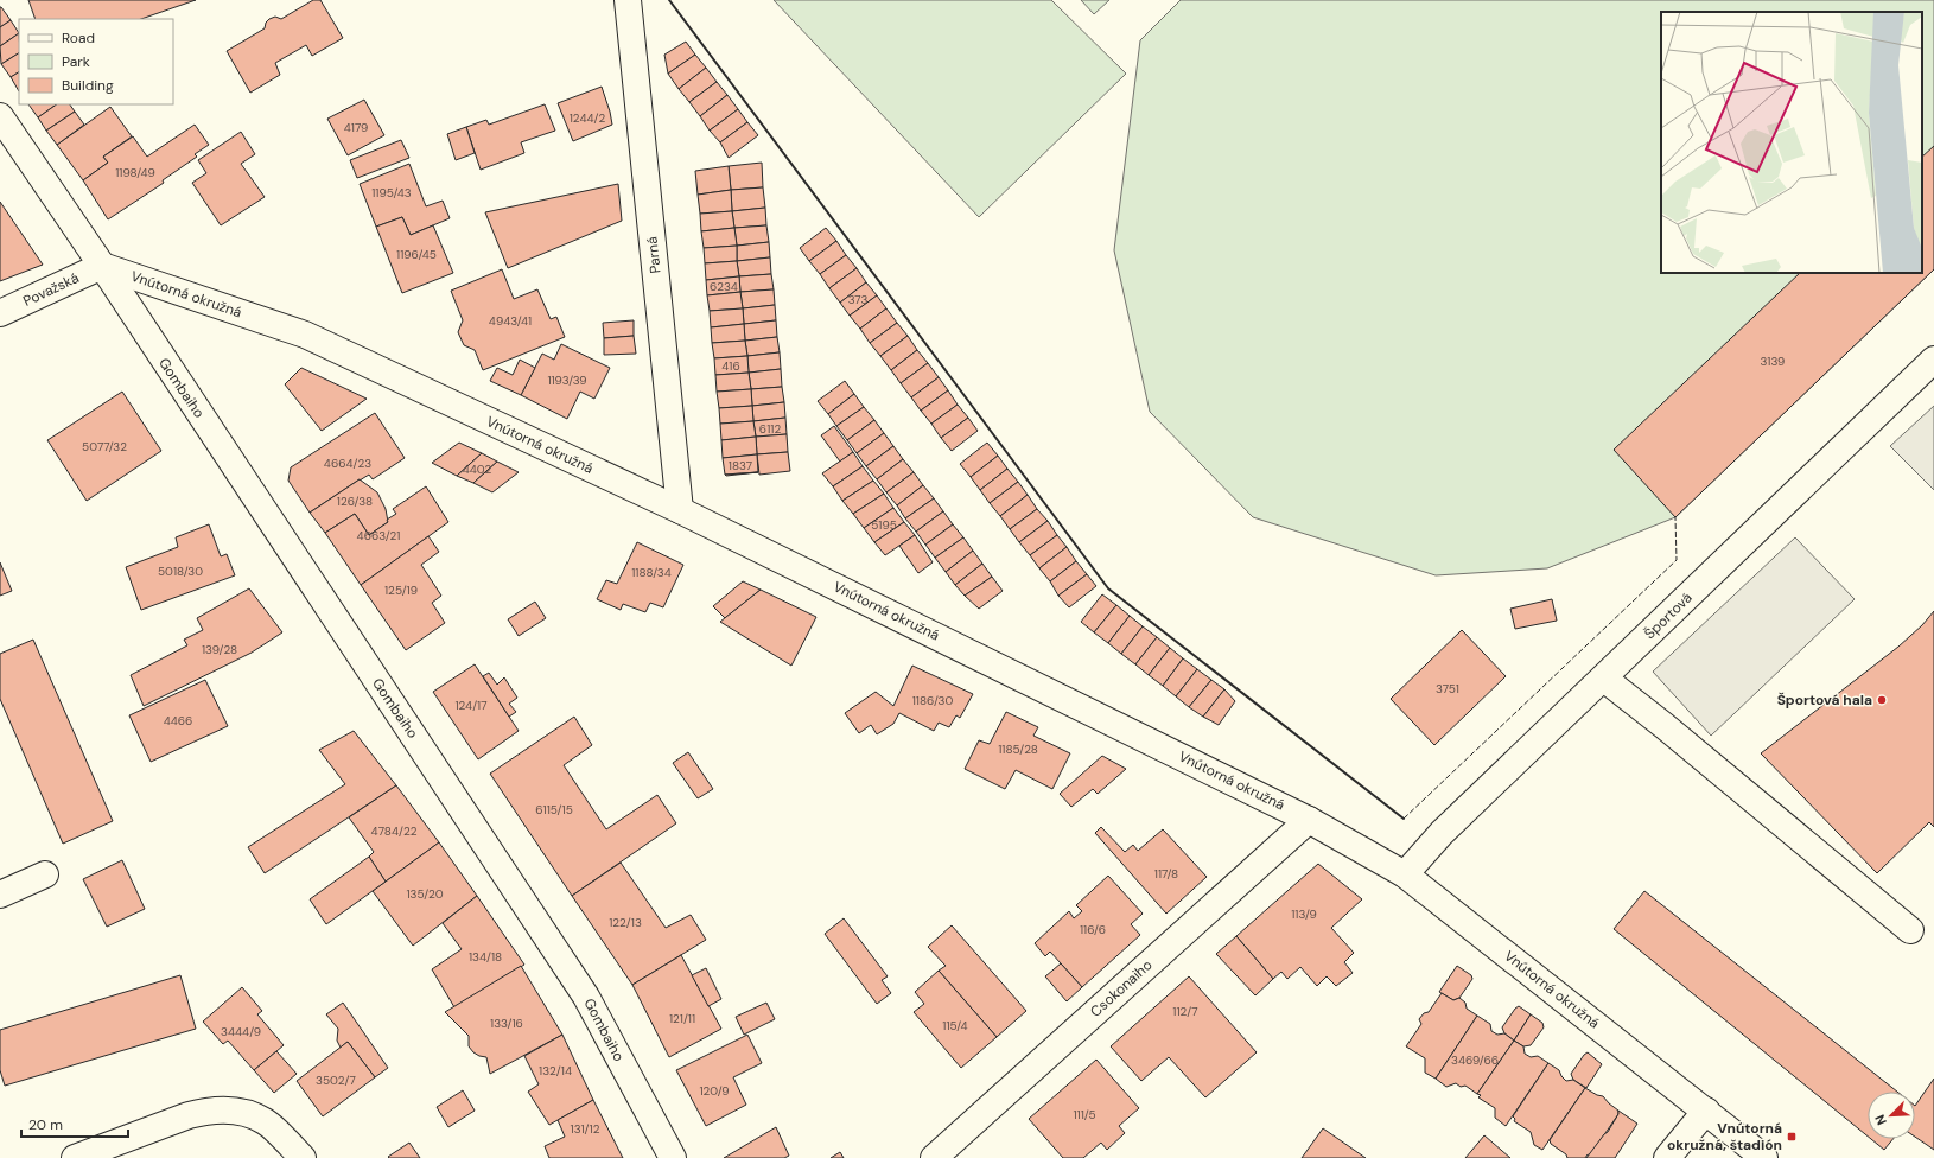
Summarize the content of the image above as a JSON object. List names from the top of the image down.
{
  "streets": {
    "street": [
      "Parná",
      "Považská",
      "Vnútorná okružná",
      "Gombaiho",
      "Športová",
      "Csokonaiho"
    ]
  },
  "crossings": [
    ["Parná", "Vnútorná okružná"],
    ["Považská", "Vnútorná okružná"],
    ["Považská", "Gombaiho"],
    ["Vnútorná okružná", "Gombaiho"],
    ["Vnútorná okružná", "Športová"],
    ["Vnútorná okružná", "Csokonaiho"]
  ],
  "places": {
    "other": ["Športová hala"],
    "transit": ["Vnútorná okružná, štadión"]
  },
  "house_numbers": [
    "1244/2",
    "4179",
    "1198/49",
    "1195/43",
    "1196/45",
    "6234",
    "373",
    "4943/41",
    "3139",
    "416",
    "1193/39",
    "6112",
    "5077/32",
    "4664/23",
    "1837",
    "4402",
    "126/38",
    "5195",
    "4663/21",
    "5018/30",
    "1188/34",
    "125/19",
    "139/28",
    "3751",
    "1186/30",
    "124/17",
    "4466",
    "1185/28",
    "6115/15",
    "4784/22",
    "117/8",
    "135/20",
    "113/9",
    "122/13",
    "116/6",
    "134/18",
    "112/7",
    "121/11",
    "133/16",
    "115/4",
    "3444/9",
    "3469/66",
    "132/14",
    "3502/7",
    "120/9",
    "111/5",
    "131/12"
  ],
  "legend": ["Road", "Park", "Building"],
  "scale_bar": "20 m",
  "north": "bottom left"
}
